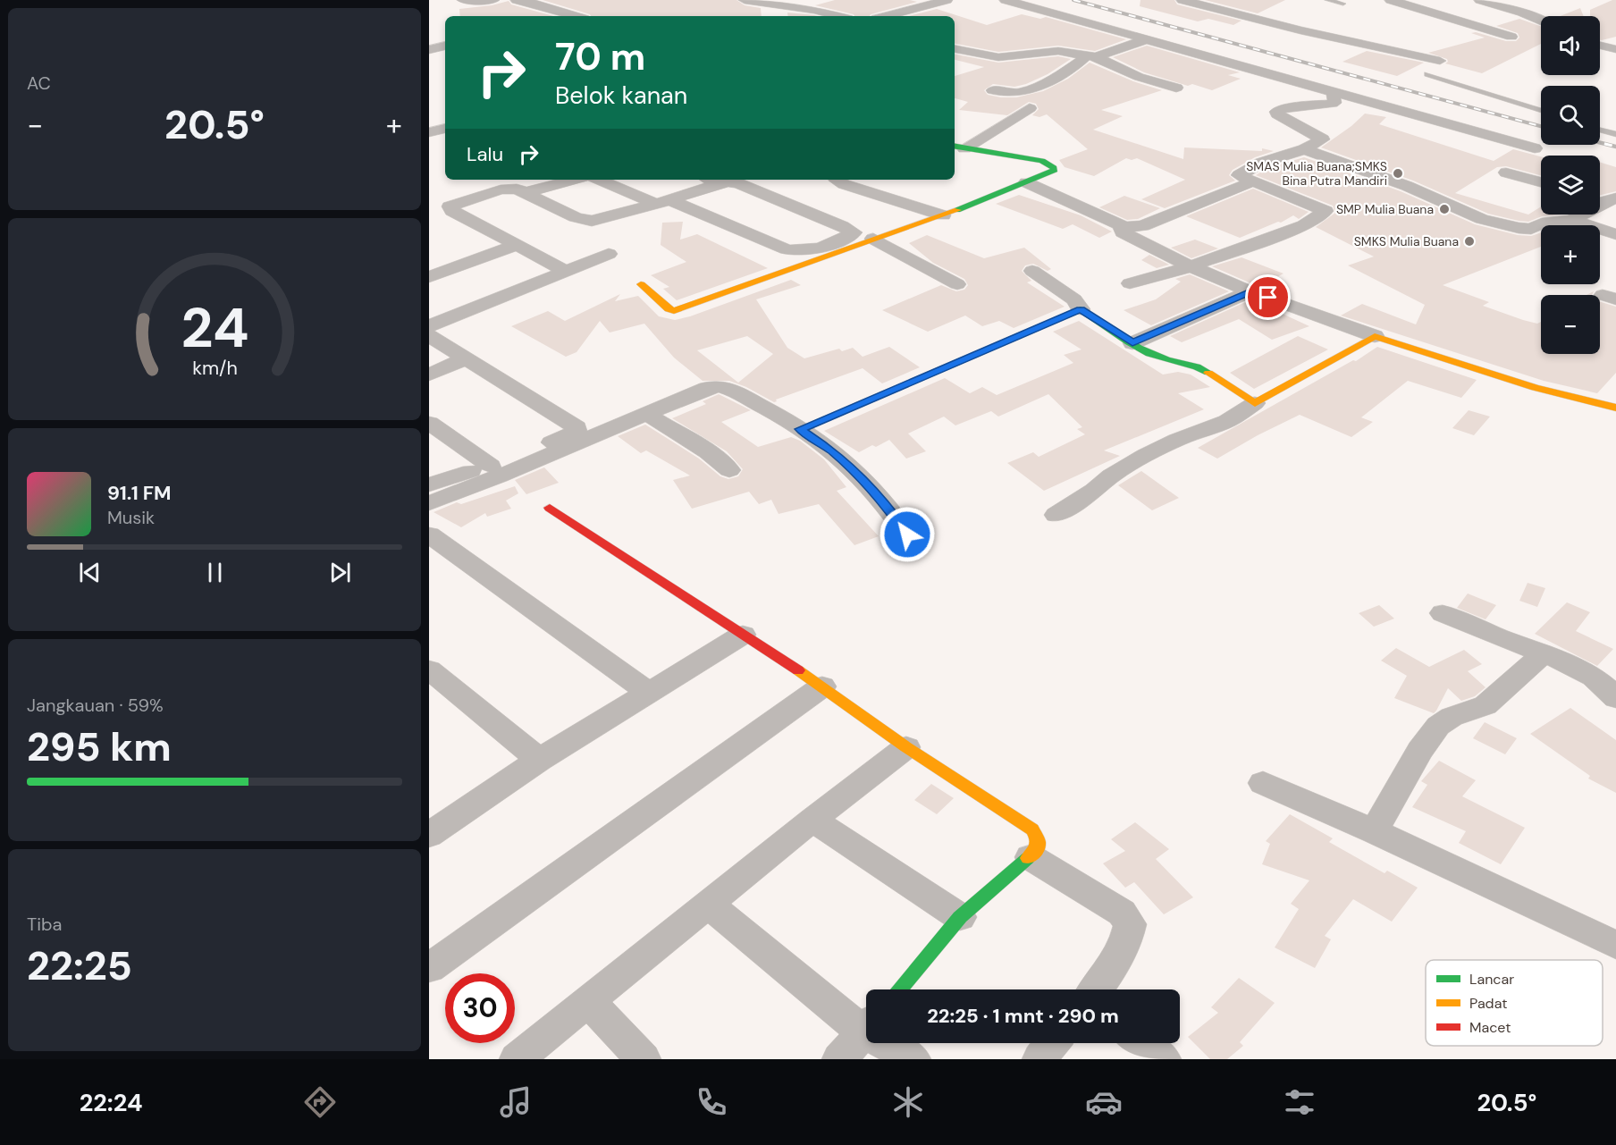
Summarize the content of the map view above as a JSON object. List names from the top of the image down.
{
  "places": ["SMAS Mulia Buana;SMKS Bina Putra Mandiri", "SMP Mulia Buana", "SMKS Mulia Buana"],
  "legend": ["Lancar", "Padat", "Macet"],
  "page": {
    "tile": [
      "AC",
      ["Jangkauan · 59%", "295 km"],
      ["Tiba", "22:25"]
    ],
    "map_buttons": ["+", "−"],
    "turn": ["70 m", "Belok kanan"],
    "heat": ["−", "20.5°", "+"],
    "then": "Lalu",
    "song": ["91.1 FM", "Musik"],
    "limit": "30",
    "trip": "22:25 · 1 mnt · 290 m",
    "tabs": ["22:24", "20.5°"],
    "gauge": ["24", "km/h"]
  }
}
